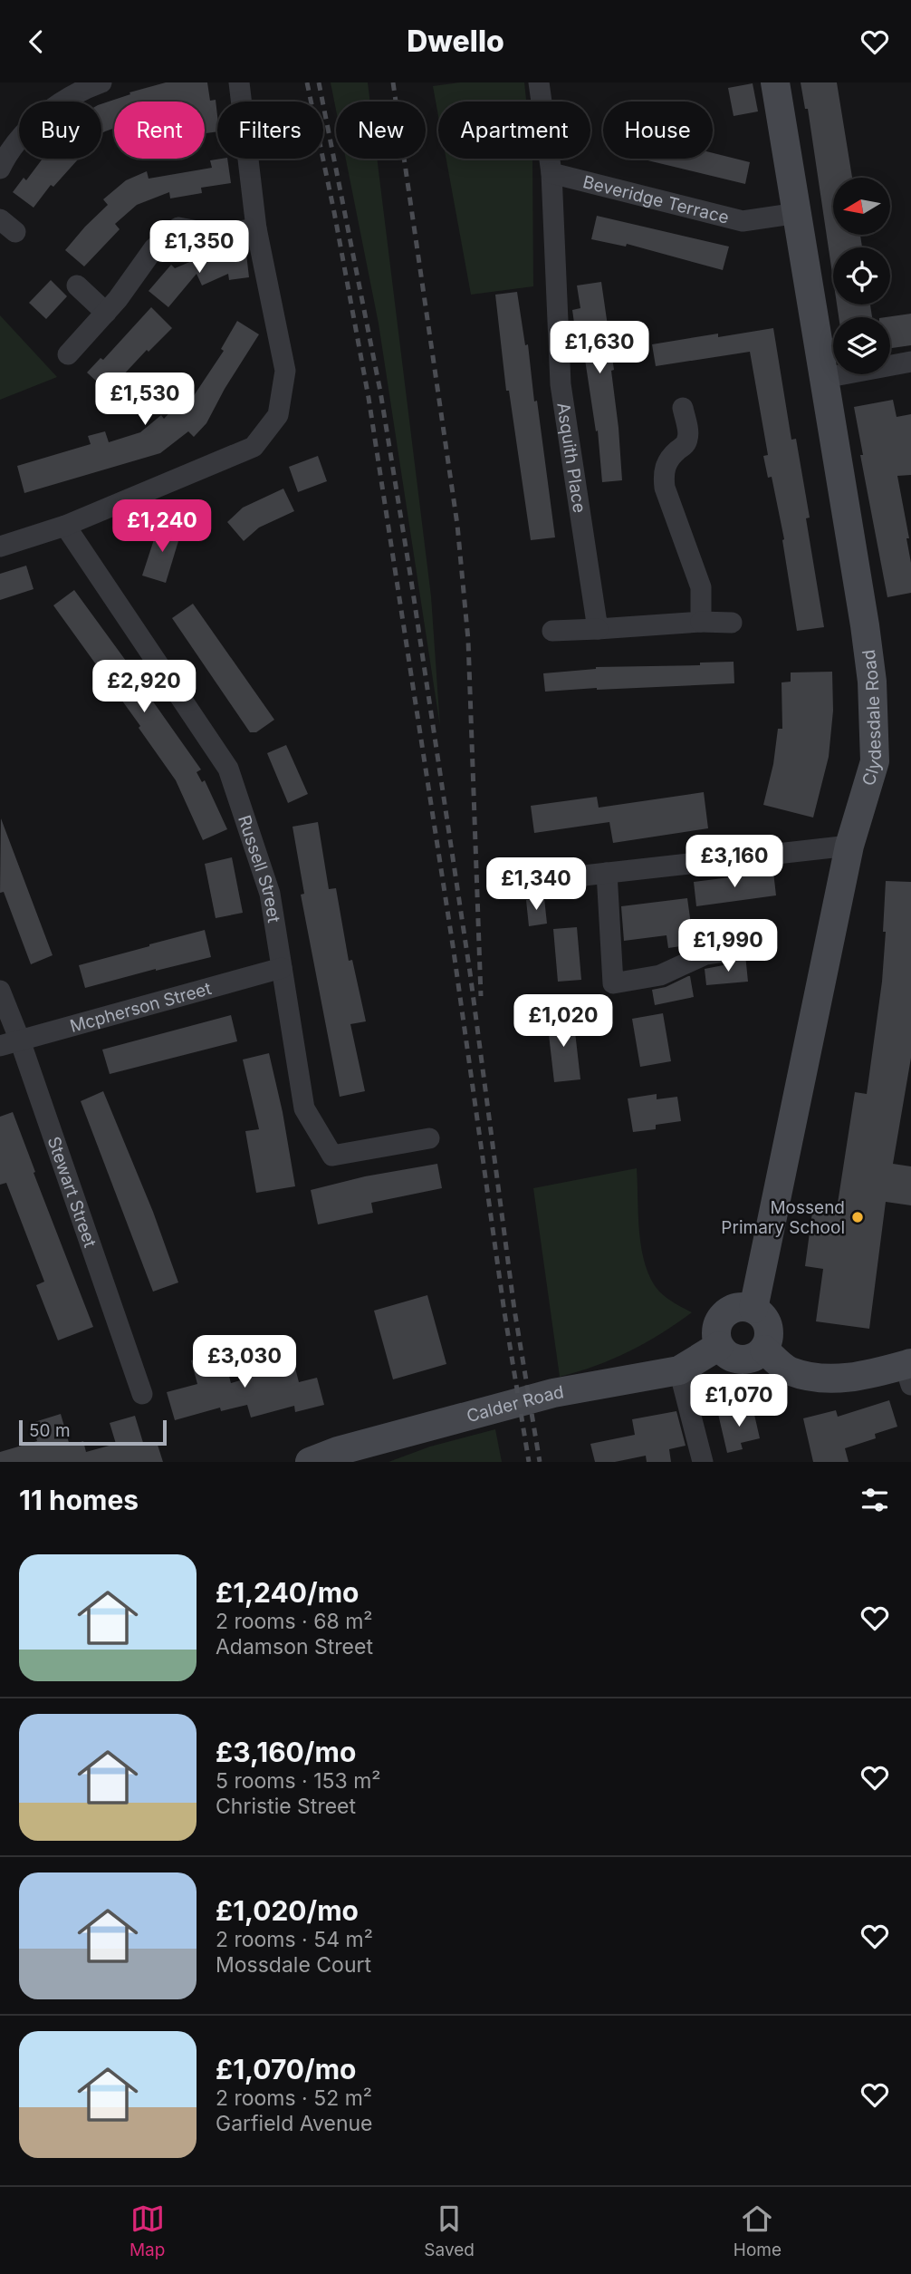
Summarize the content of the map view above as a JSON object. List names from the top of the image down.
{
  "streets": {
    "main road": ["Clydesdale Road", "Calder Road"],
    "street": [
      "Beveridge Terrace",
      "Asquith Place",
      "Russell Street",
      "Mcpherson Street",
      "Stewart Street"
    ]
  },
  "crossings": [
    ["Beveridge Terrace", "Asquith Place"],
    ["Beveridge Terrace", "Clydesdale Road"],
    ["Clydesdale Road", "Calder Road"],
    ["Russell Street", "Mcpherson Street"],
    ["Mcpherson Street", "Stewart Street"]
  ],
  "places": ["Mossend Primary School"],
  "scale_bar": "50 m",
  "north": "left",
  "page": {
    "header": "Dwello",
    "chip": [
      "Buy",
      "Rent",
      "Filters",
      "New",
      "Apartment",
      "House"
    ],
    "price": [
      "£1,350",
      "£1,630",
      "£1,530",
      "£1,240",
      "£2,920",
      "£3,160",
      "£1,340",
      "£1,990",
      "£1,020",
      "£3,030",
      "£1,070"
    ],
    "scale": "50 m",
    "heading": "11 homes",
    "list": [
      {
        "name": "£1,240/mo",
        "note": "2 rooms · 68 m² · Adamson Street"
      },
      {
        "name": "£3,160/mo",
        "note": "5 rooms · 153 m² · Christie Street"
      },
      {
        "name": "£1,020/mo",
        "note": "2 rooms · 54 m² · Mossdale Court"
      },
      {
        "name": "£1,070/mo",
        "note": "2 rooms · 52 m² · Garfield Avenue"
      }
    ],
    "tabs": ["Map", "Saved", "Home"]
  }
}
